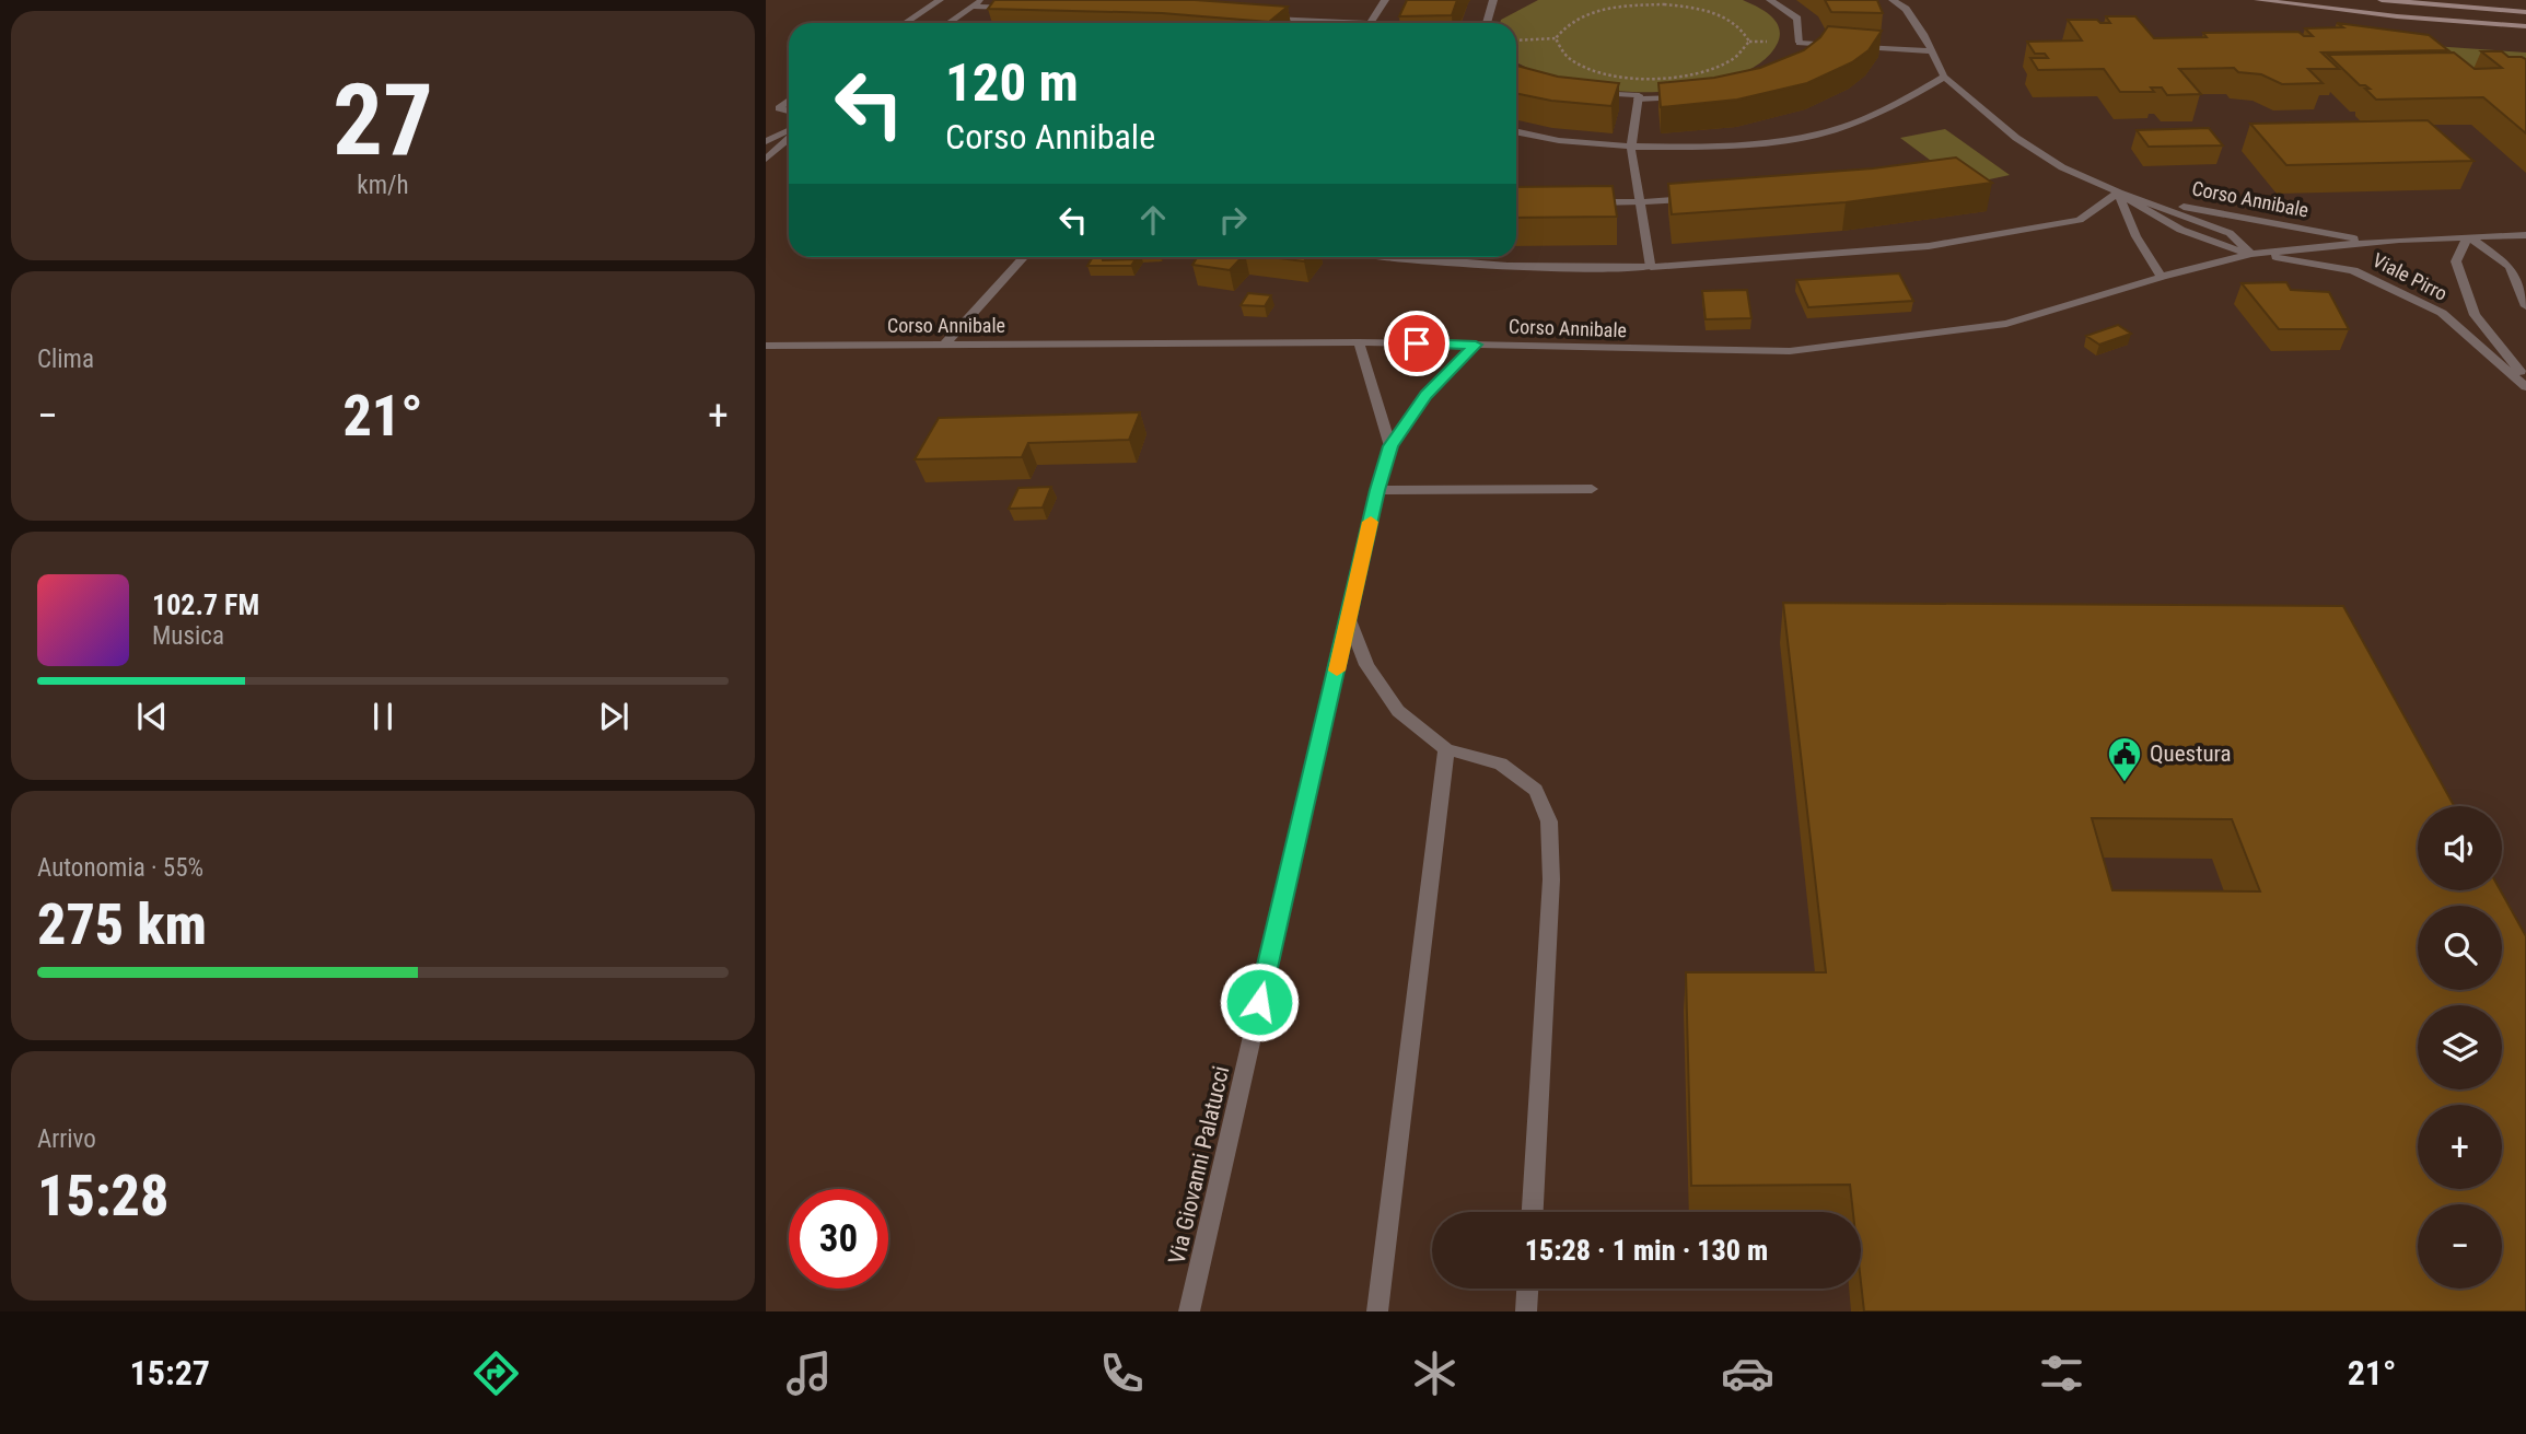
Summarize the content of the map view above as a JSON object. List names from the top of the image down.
{
  "streets": {
    "street": ["Corso Annibale", "Viale Pirro", "Via Giovanni Palatucci"]
  },
  "crossings": [
    ["Corso Annibale", "Viale Pirro"],
    ["Corso Annibale", "Via Giovanni Palatucci"]
  ],
  "places": {
    "public building": ["Questura"]
  },
  "page": {
    "tile": [
      ["27", "km/h"],
      "Clima",
      ["Autonomia · 55%", "275 km"],
      ["Arrivo", "15:28"]
    ],
    "turn": ["120 m", "Corso Annibale"],
    "heat": ["−", "21°", "+"],
    "song": ["102.7 FM", "Musica"],
    "map_buttons": ["+", "−"],
    "limit": "30",
    "trip": "15:28 · 1 min · 130 m",
    "tabs": ["15:27", "21°"]
  }
}
